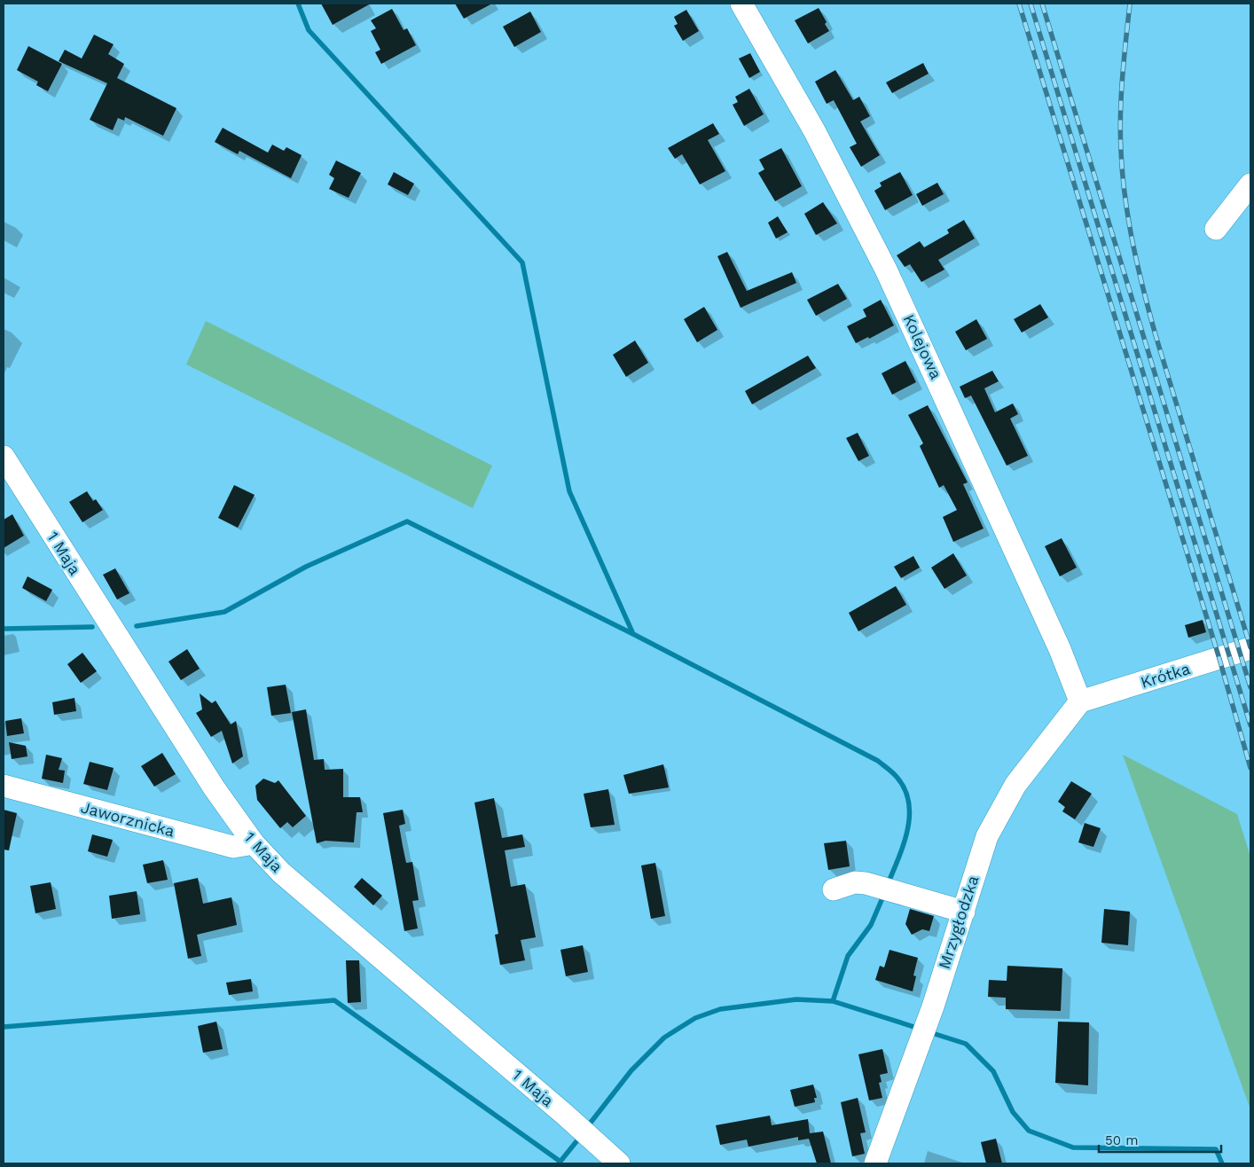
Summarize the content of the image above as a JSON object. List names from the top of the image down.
{
  "streets": {
    "street": [
      "Kolejowa",
      "1 Maja",
      "Krótka",
      "Jaworznicka",
      "Mrzygłodzka"
    ]
  },
  "crossings": [
    ["Kolejowa", "Krótka"],
    ["Kolejowa", "Mrzygłodzka"],
    ["1 Maja", "Jaworznicka"],
    ["Krótka", "Mrzygłodzka"]
  ],
  "scale_bar": "50 m"
}
